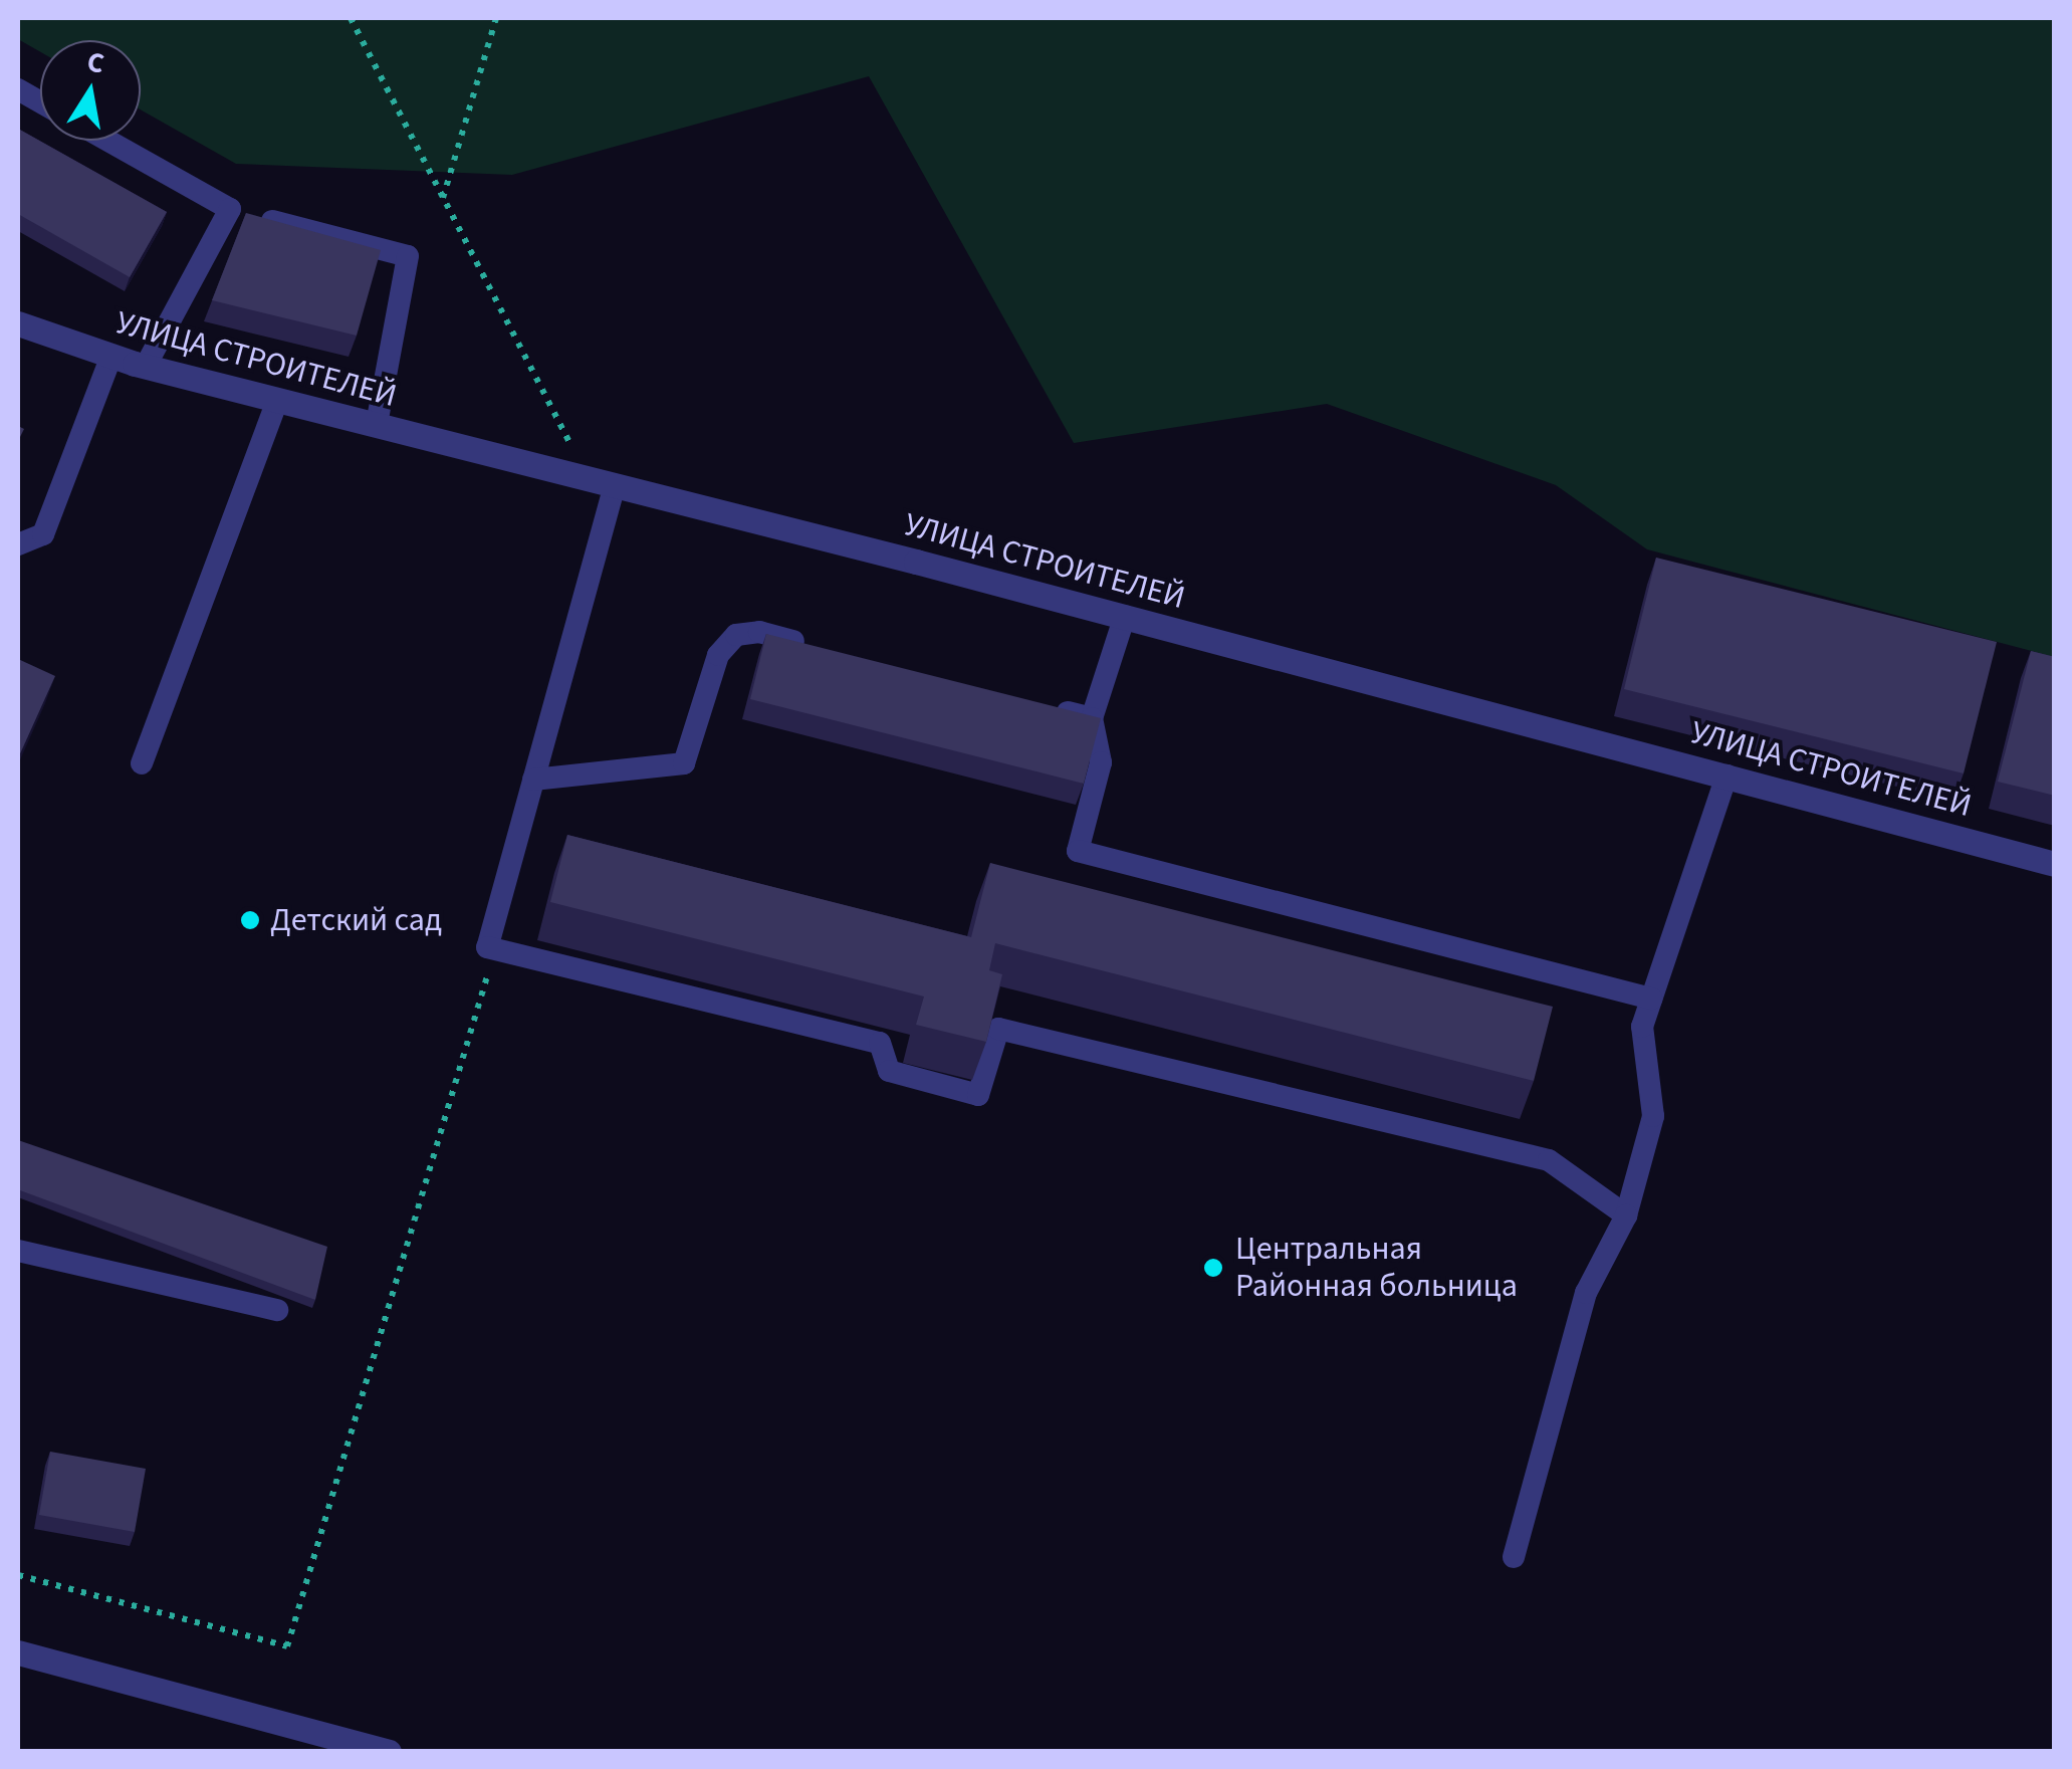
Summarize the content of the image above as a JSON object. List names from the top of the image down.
{
  "streets": {
    "street": ["УЛИЦА СТРОИТЕЛЕЙ"]
  },
  "places": ["Детский сад", "Центральная Районная больница"],
  "north": "top"
}
